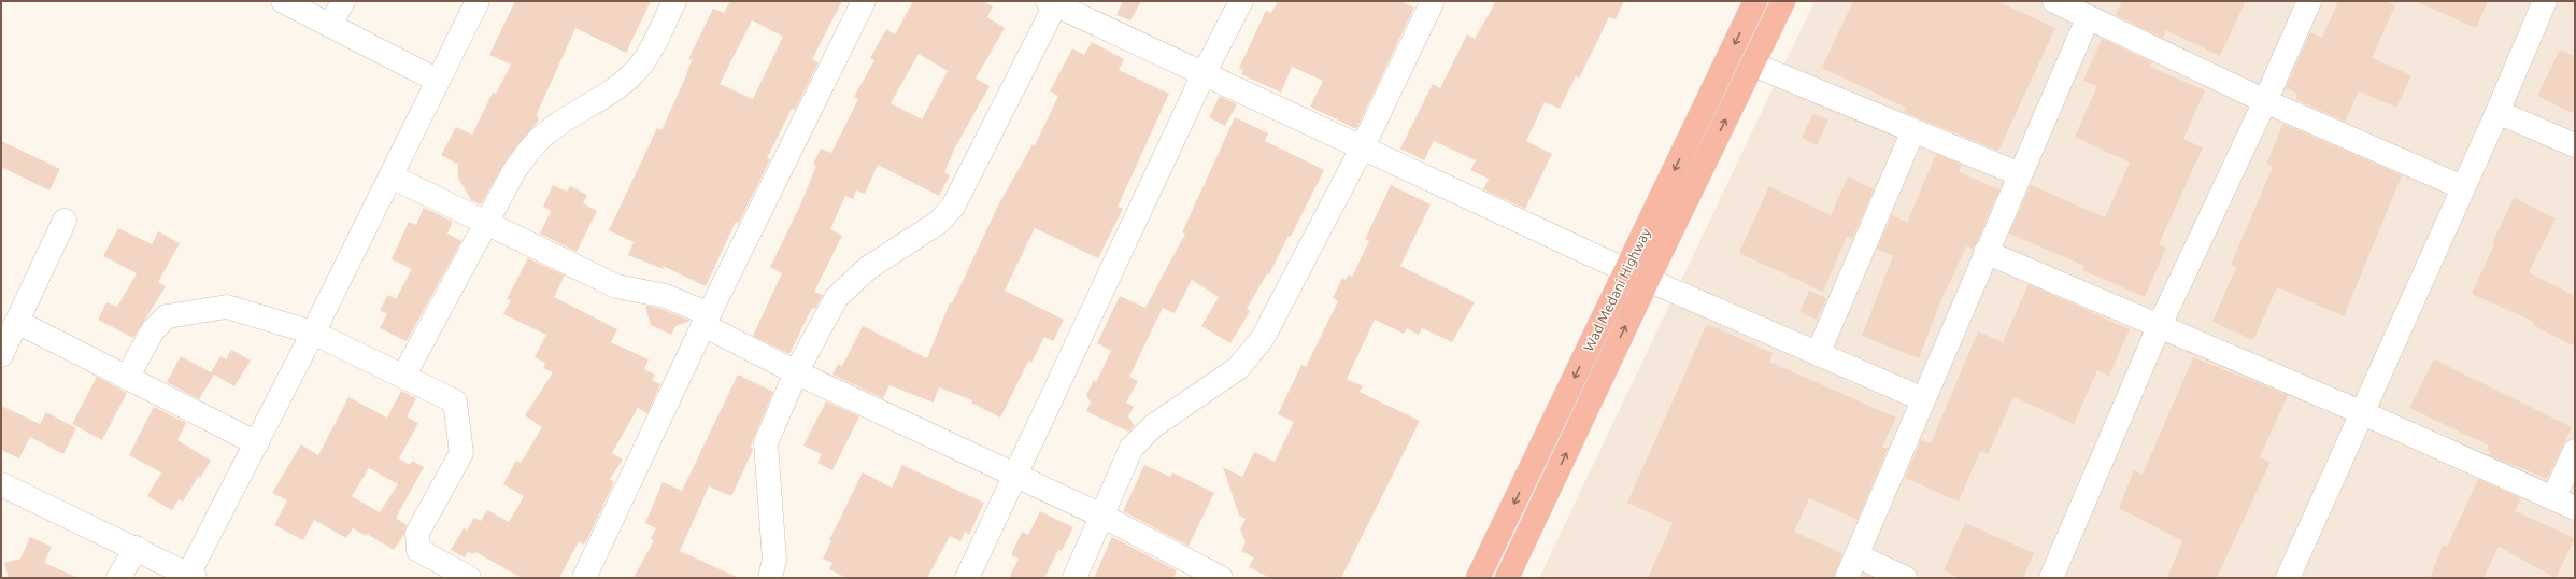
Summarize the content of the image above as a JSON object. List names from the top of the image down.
{
  "streets": {
    "highway": ["Wad Medani Highway"]
  }
}
